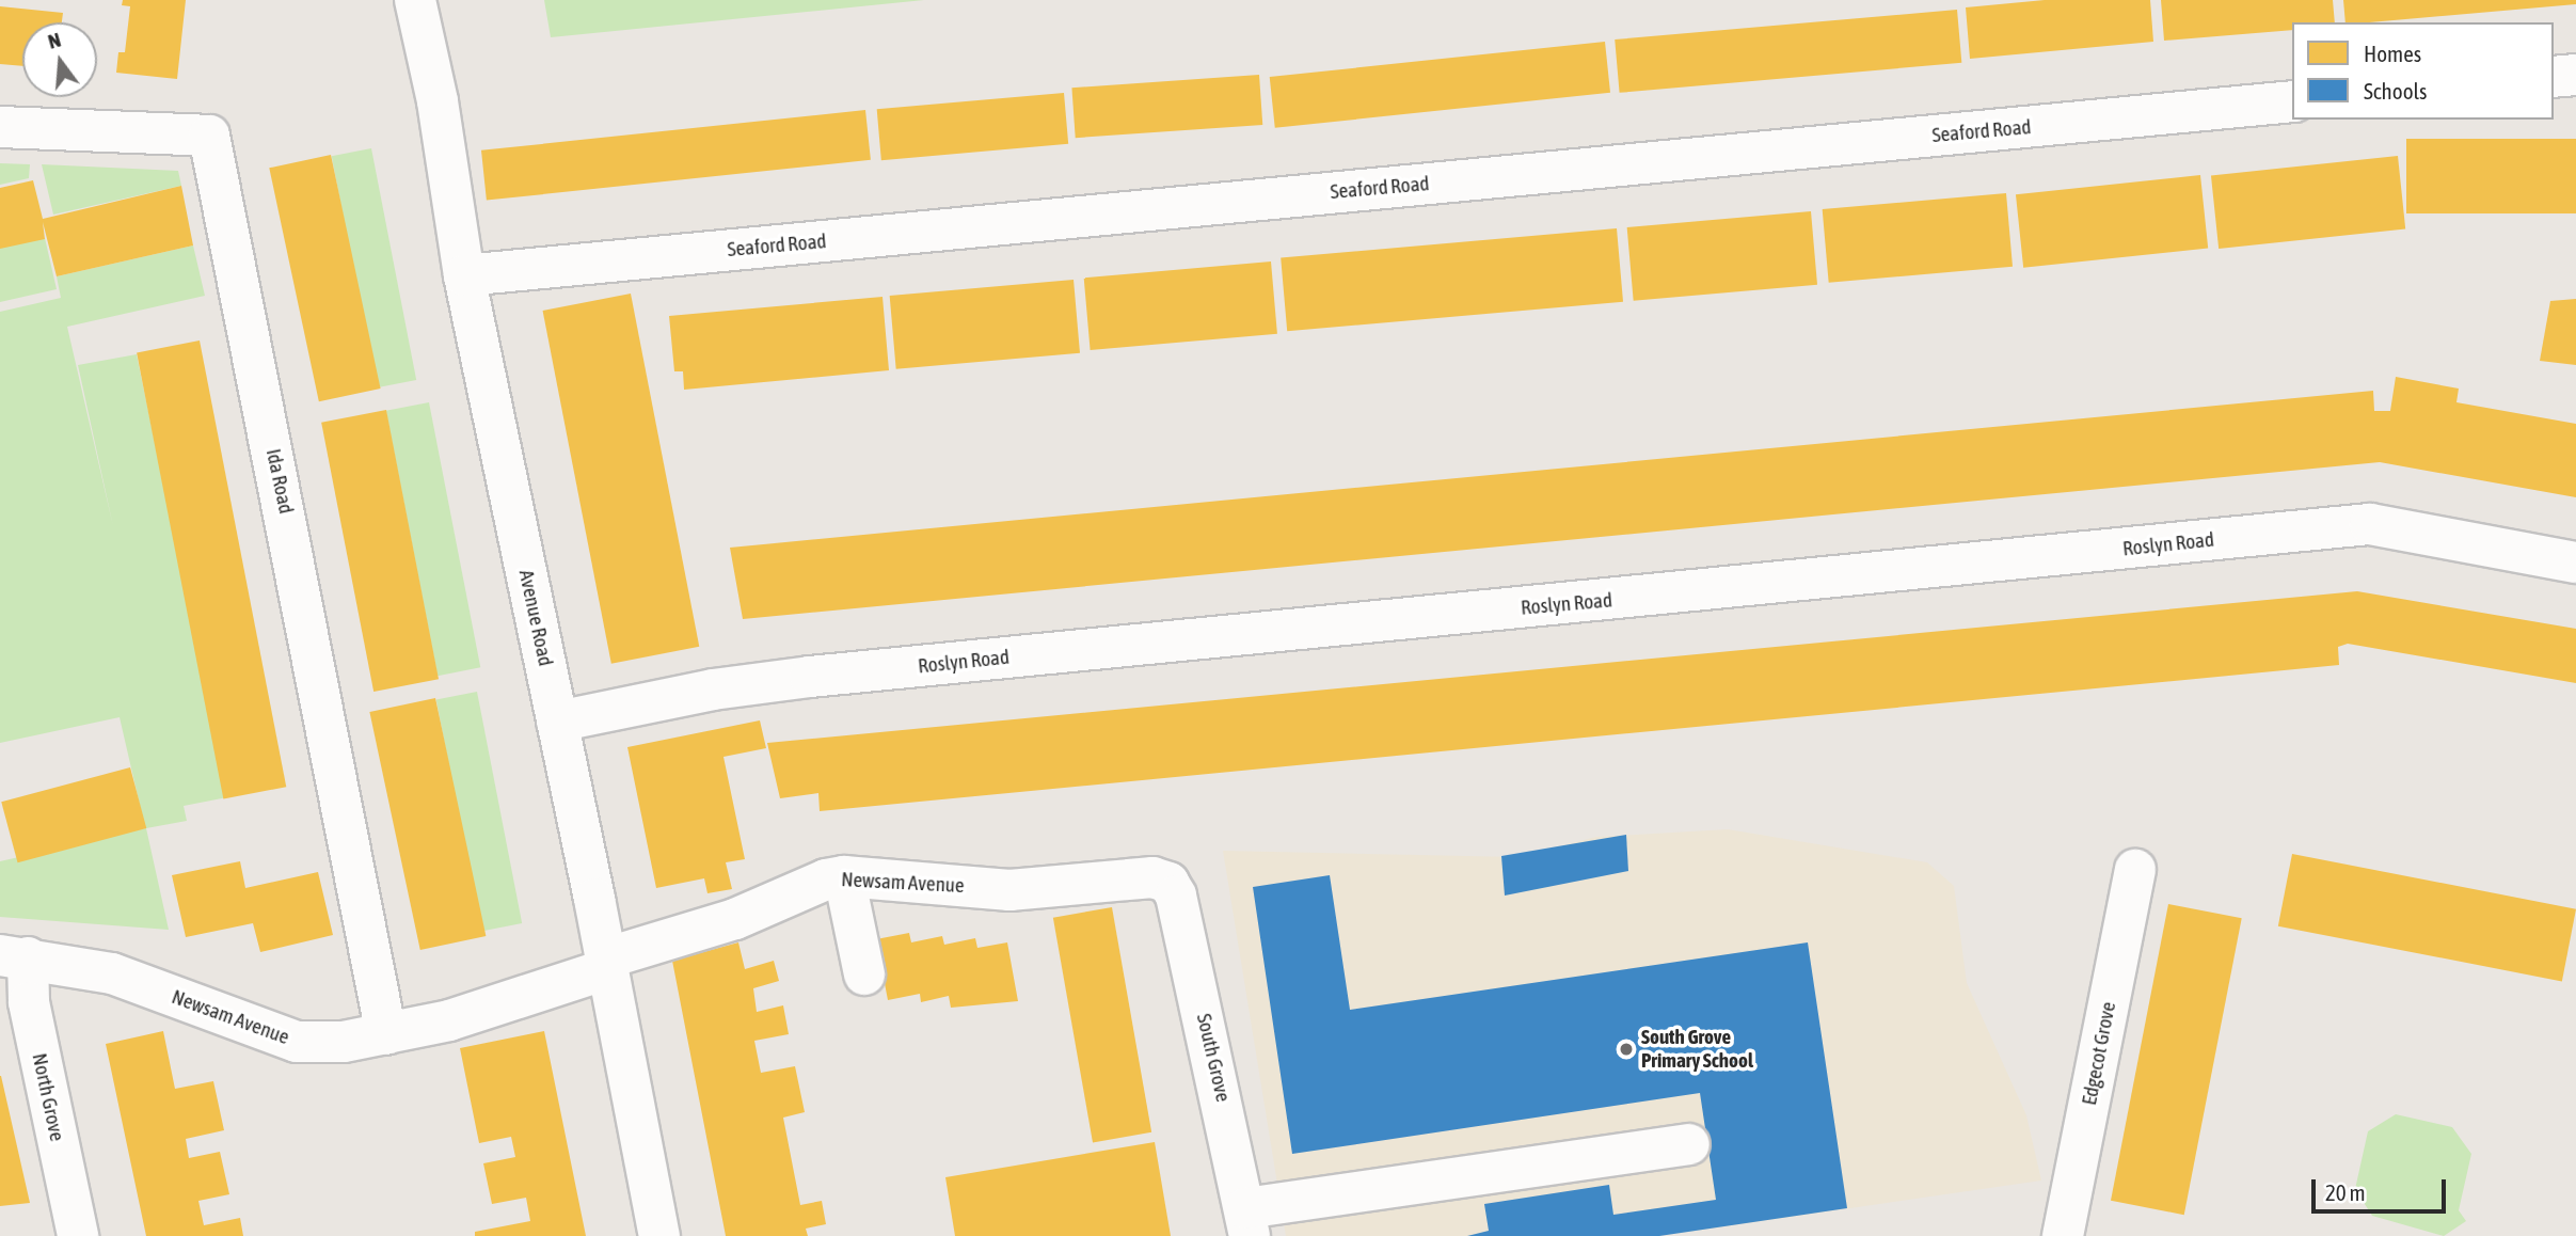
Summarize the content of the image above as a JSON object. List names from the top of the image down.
{
  "streets": {
    "street": [
      "Seaford Road",
      "Ida Road",
      "Roslyn Road",
      "Avenue Road",
      "Newsam Avenue",
      "Edgecot Grove",
      "South Grove",
      "North Grove"
    ]
  },
  "crossings": [
    ["Seaford Road", "Avenue Road"],
    ["Ida Road", "Newsam Avenue"],
    ["Roslyn Road", "Avenue Road"],
    ["Avenue Road", "Newsam Avenue"],
    ["Newsam Avenue", "South Grove"],
    ["Newsam Avenue", "North Grove"]
  ],
  "places": ["South Grove Primary School"],
  "legend": ["Homes", "Schools"],
  "scale_bar": "20 m",
  "north": "top"
}
